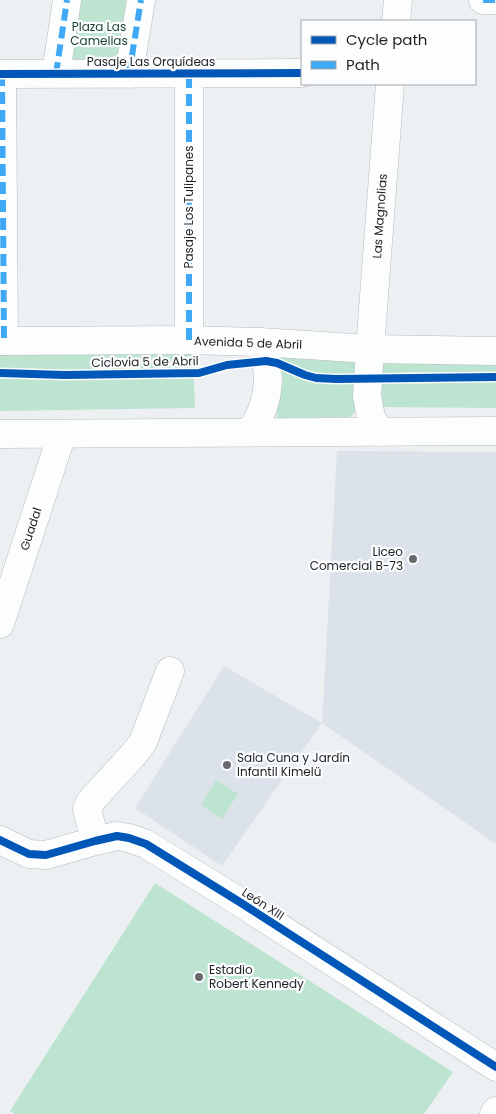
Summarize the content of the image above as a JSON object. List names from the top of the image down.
{
  "streets": {
    "street": [
      "Pasaje Las Orquídeas",
      "Pasaje Los Tulipanes",
      "Las Magnolias",
      "Avenida 5 de Abril",
      "Guadal",
      "León XIII"
    ],
    "cycle path": ["Ciclovia 5 de Abril"]
  },
  "crossings": [
    ["Pasaje Las Orquídeas", "Pasaje Los Tulipanes"],
    ["Pasaje Los Tulipanes", "Avenida 5 de Abril"],
    ["Las Magnolias", "Avenida 5 de Abril"]
  ],
  "parks": ["Plaza Las Camelias"],
  "places": ["Liceo Comercial B-73", "Sala Cuna y Jardín Infantil Kimelü", "Estadio Robert Kennedy"],
  "legend": ["Cycle path", "Path"]
}
